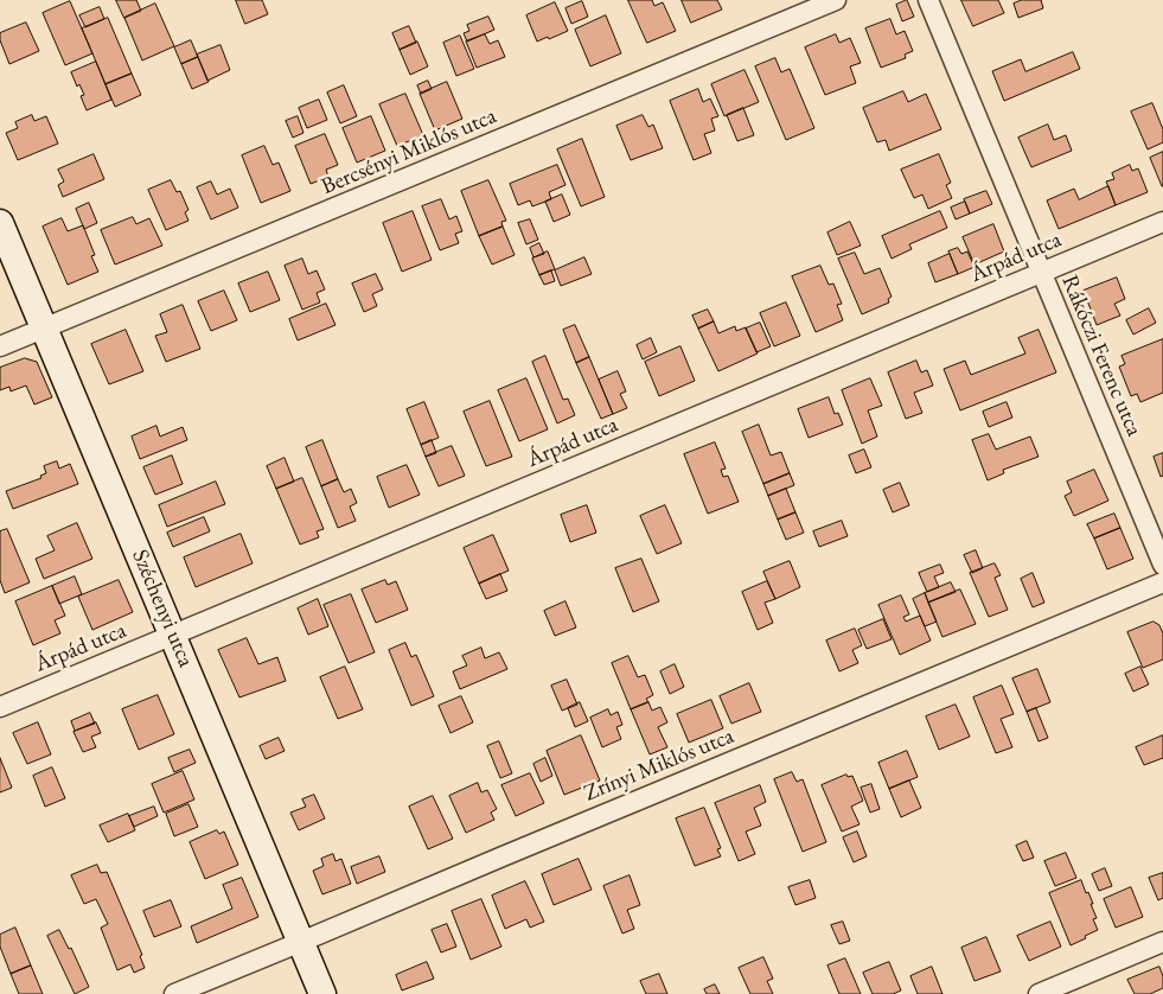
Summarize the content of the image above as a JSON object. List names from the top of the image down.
{
  "streets": {
    "street": [
      "Bercsényi Miklós utca",
      "Árpád utca",
      "Rákóczi Ferenc utca",
      "Széchenyi utca",
      "Zrínyi Miklós utca"
    ]
  },
  "crossings": [
    ["Bercsényi Miklós utca", "Széchenyi utca"],
    ["Árpád utca", "Rákóczi Ferenc utca"],
    ["Árpád utca", "Széchenyi utca"],
    ["Széchenyi utca", "Zrínyi Miklós utca"]
  ]
}
